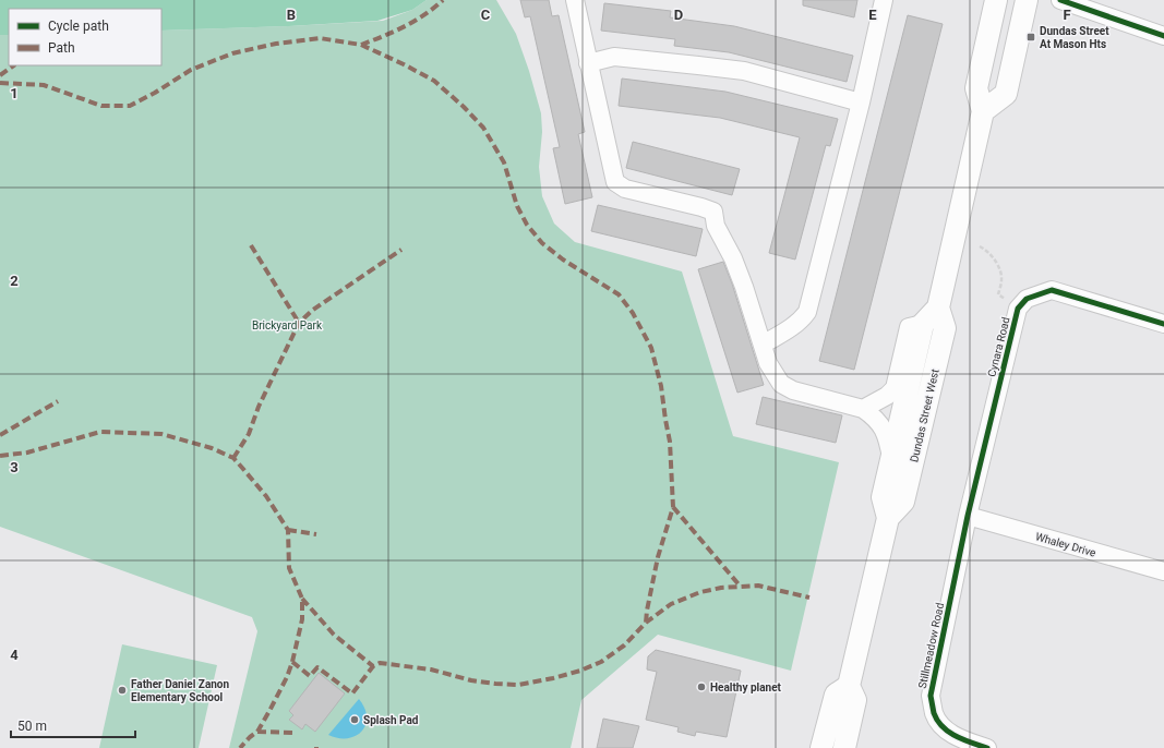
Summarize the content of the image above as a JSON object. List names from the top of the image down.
{
  "streets": {
    "main road": ["Dundas Street West"],
    "street": ["Cynara Road", "Whaley Drive", "Stillmeadow Road"]
  },
  "crossings": [
    ["Cynara Road", "Whaley Drive"],
    ["Cynara Road", "Stillmeadow Road"],
    ["Whaley Drive", "Stillmeadow Road"]
  ],
  "parks": ["Brickyard Park"],
  "places": {
    "transit": ["Dundas Street At Mason Hts"],
    "other": ["Healthy planet", "Father Daniel Zanon Elementary School", "Splash Pad"]
  },
  "legend": ["Cycle path", "Path"],
  "scale_bar": "50 m",
  "grid": {
    "columns": [
      "B",
      "C",
      "D",
      "E",
      "F"
    ],
    "rows": [
      "1",
      "2",
      "3",
      "4"
    ]
  }
}
